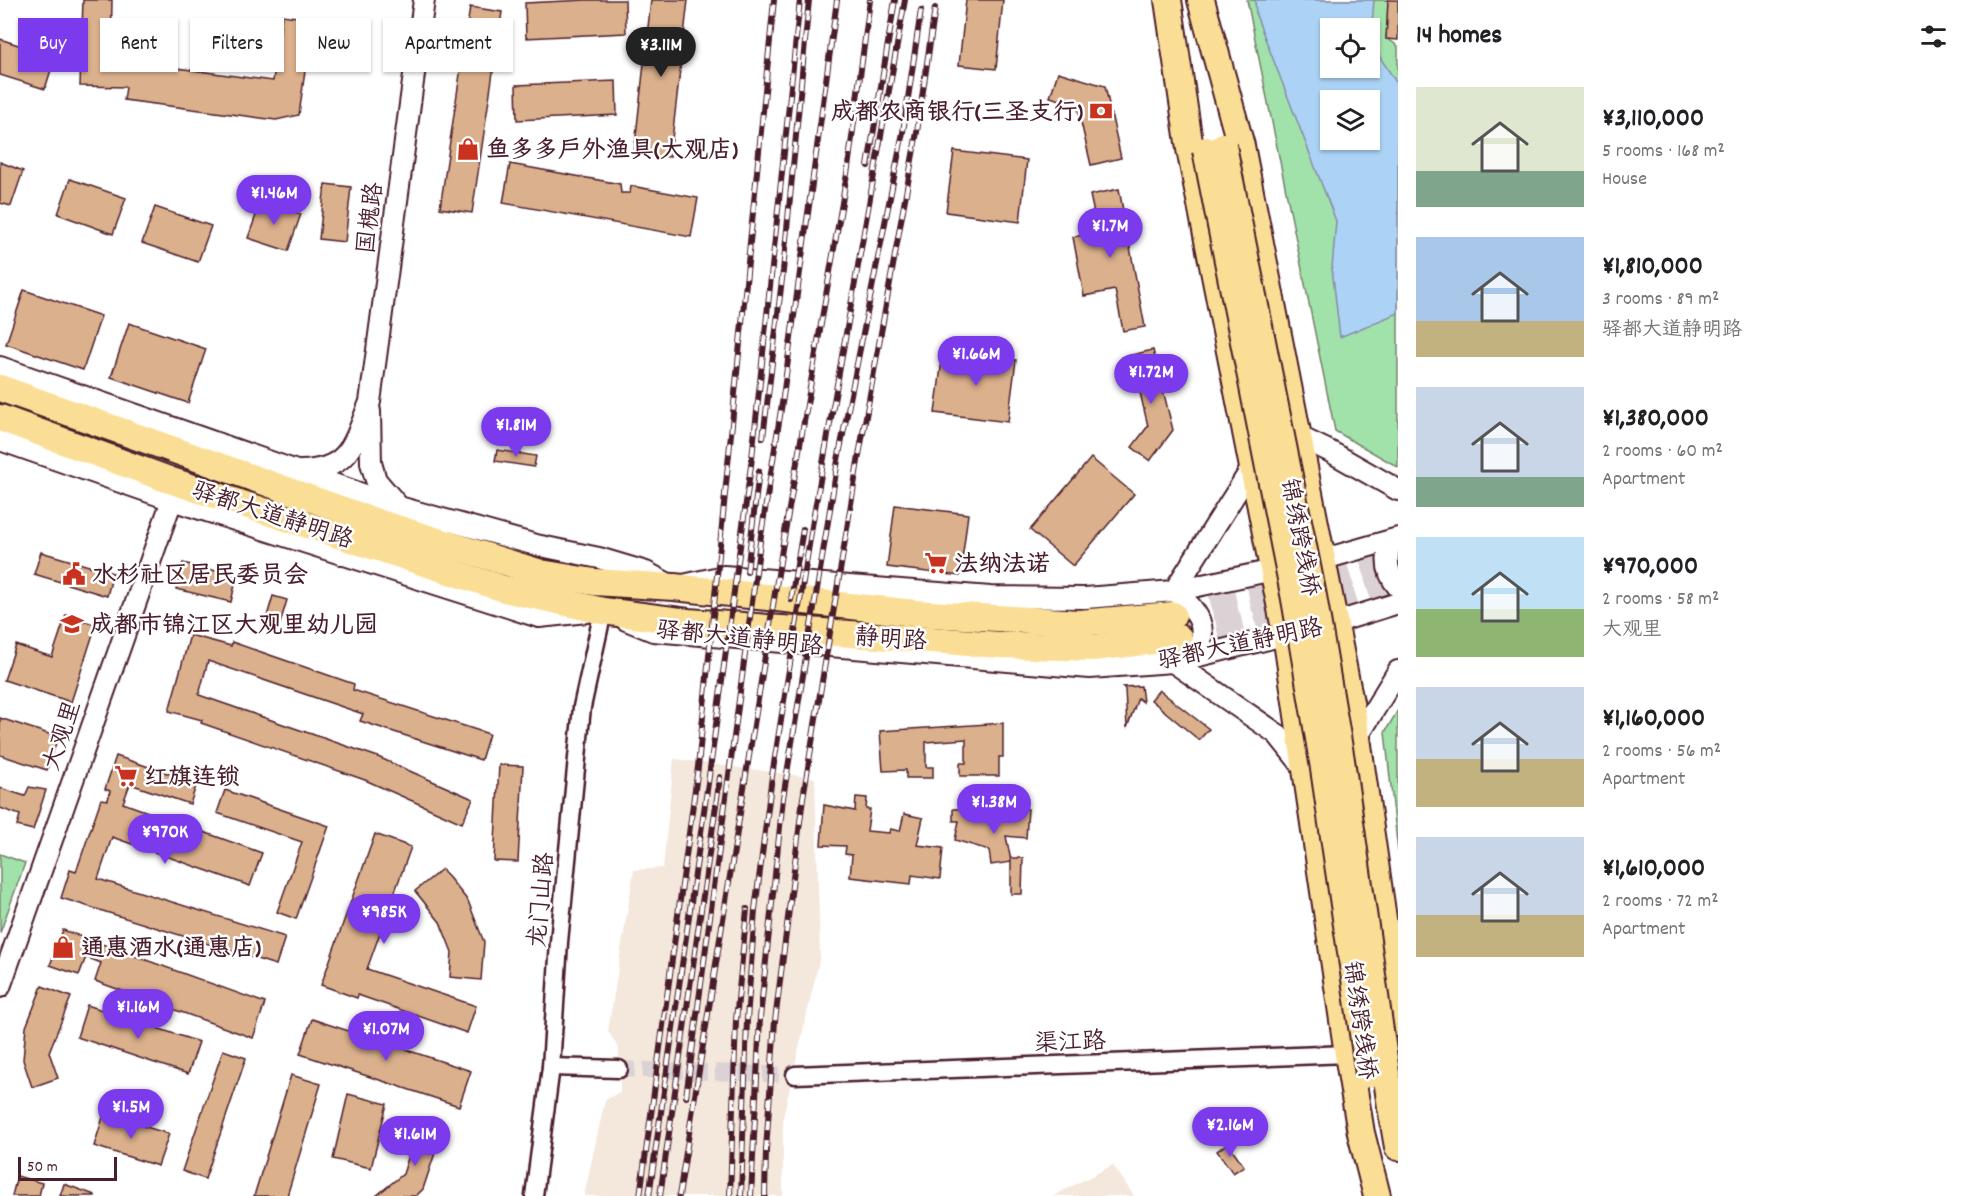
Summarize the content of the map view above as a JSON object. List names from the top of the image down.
{
  "streets": {
    "main road": ["驿都大道静明路", "锦绣跨线桥", "静明路"],
    "street": [
      "国槐路",
      "大观里",
      "龙门山路",
      "渠江路"
    ]
  },
  "crossings": [
    ["驿都大道静明路", "静明路"],
    ["驿都大道静明路", "龙门山路"],
    ["静明路", "龙门山路"]
  ],
  "places": {
    "bank": ["成都农商银行(三圣支行)"],
    "shop": ["鱼多多户外渔具(大观店)", "通惠酒水(通惠店)"],
    "supermarket": ["法纳法诺", "红旗连锁"],
    "public building": ["水杉社区居民委员会"],
    "school or university": ["成都市锦江区大观里幼儿园"]
  },
  "scale_bar": "50 m",
  "page": {
    "heading": "14 homes",
    "chip": [
      "Buy",
      "Rent",
      "Filters",
      "New",
      "Apartment"
    ],
    "price": [
      "¥3.11M",
      "¥1.46M",
      "¥1.7M",
      "¥1.66M",
      "¥1.72M",
      "¥1.81M",
      "¥1.38M",
      "¥970K",
      "¥985K",
      "¥1.16M",
      "¥1.07M",
      "¥1.5M",
      "¥2.16M",
      "¥1.61M"
    ],
    "list": [
      {
        "name": "¥3,110,000",
        "note": "5 rooms · 168 m² · House"
      },
      {
        "name": "¥1,810,000",
        "note": "3 rooms · 89 m² · 驿都大道静明路"
      },
      {
        "name": "¥1,380,000",
        "note": "2 rooms · 60 m² · Apartment"
      },
      {
        "name": "¥970,000",
        "note": "2 rooms · 58 m² · 大观里"
      },
      {
        "name": "¥1,160,000",
        "note": "2 rooms · 56 m² · Apartment"
      },
      {
        "name": "¥1,610,000",
        "note": "2 rooms · 72 m² · Apartment"
      }
    ],
    "scale": "50 m"
  }
}
